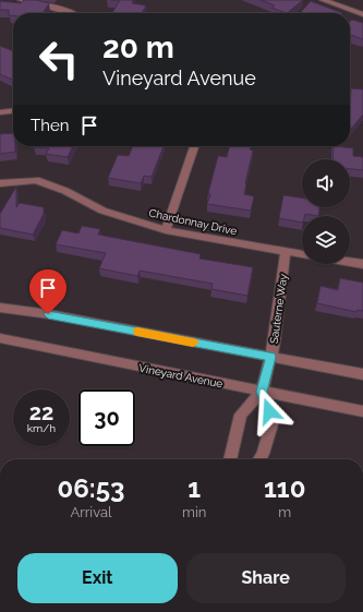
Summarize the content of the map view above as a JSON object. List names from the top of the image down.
{
  "streets": {
    "street": ["Chardonnay Drive", "Sauterne Way", "Vineyard Avenue"]
  },
  "crossings": [
    ["Chardonnay Drive", "Sauterne Way"],
    ["Sauterne Way", "Vineyard Avenue"]
  ],
  "page": {
    "turn": ["20 m", "Vineyard Avenue"],
    "then": "Then",
    "speed": "22 km/h",
    "limit": "30",
    "eta": [
      "06:53",
      "Arrival",
      "1",
      "min",
      "110",
      "m"
    ],
    "buttons": ["Exit", "Share"]
  }
}
